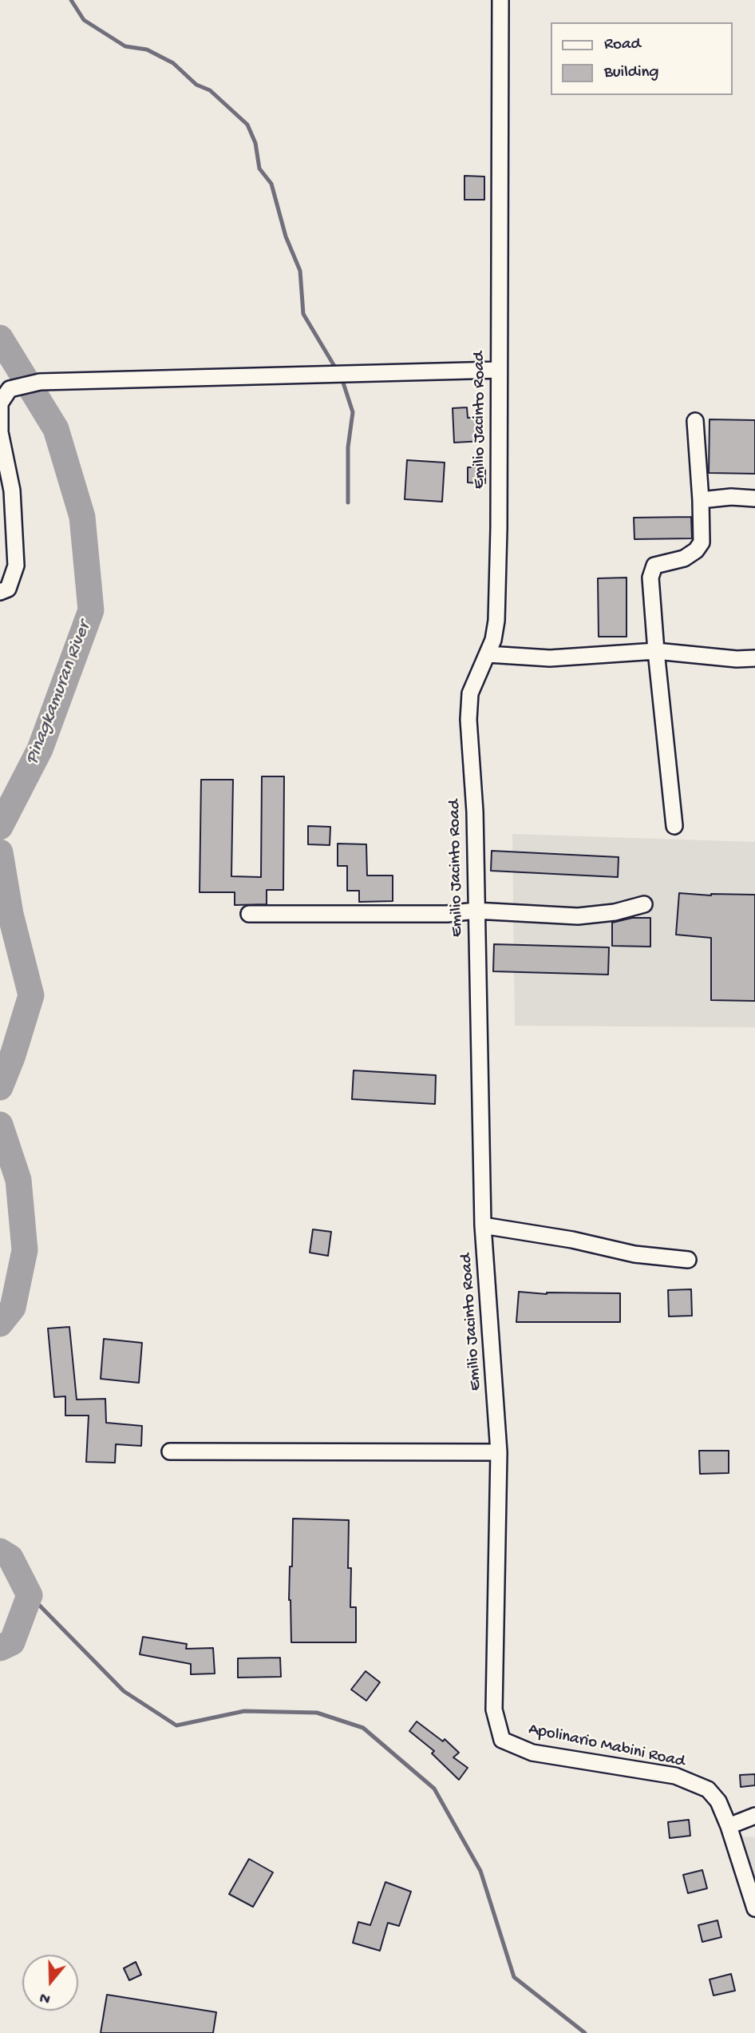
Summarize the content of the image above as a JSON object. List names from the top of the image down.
{
  "streets": {
    "street": ["Emilio Jacinto Road", "Apolinario Mabini Road"]
  },
  "crossings": [
    ["Emilio Jacinto Road", "Apolinario Mabini Road"]
  ],
  "water": ["Pinagkamuran River"],
  "legend": ["Road", "Building"],
  "north": "bottom"
}
